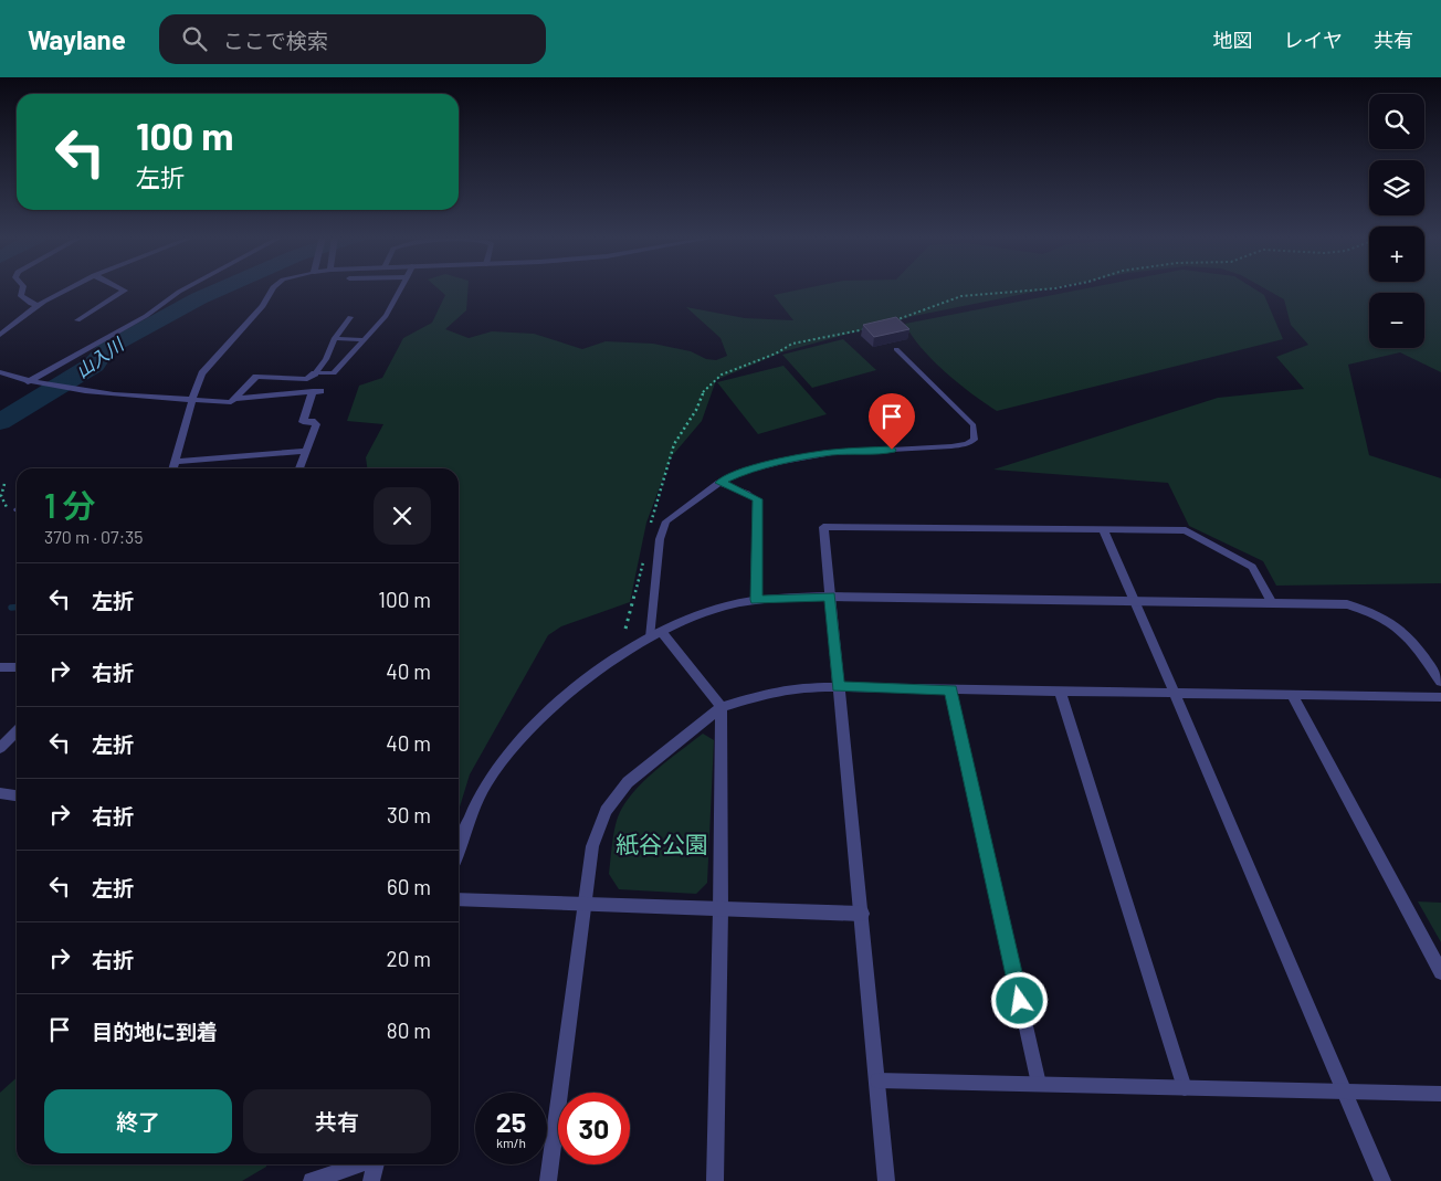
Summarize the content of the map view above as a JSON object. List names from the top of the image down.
{
  "water": ["山入川"],
  "parks": ["紙谷公園"],
  "page": {
    "header": "Waylane",
    "search": "ここで検索",
    "nav": ["地図", "レイヤ", "共有"],
    "map_buttons": ["+", "−"],
    "turn": ["100 m", "左折"],
    "heading": ["1 分", "370 m · 07:35"],
    "list": [
      {
        "name": "左折",
        "value": "100 m"
      },
      {
        "name": "右折",
        "value": "40 m"
      },
      {
        "name": "左折",
        "value": "40 m"
      },
      {
        "name": "右折",
        "value": "30 m"
      },
      {
        "name": "左折",
        "value": "60 m"
      },
      {
        "name": "右折",
        "value": "20 m"
      },
      {
        "name": "目的地に到着",
        "value": "80 m"
      }
    ],
    "buttons": ["終了", "共有"],
    "speed": "25 km/h",
    "limit": "30"
  }
}
